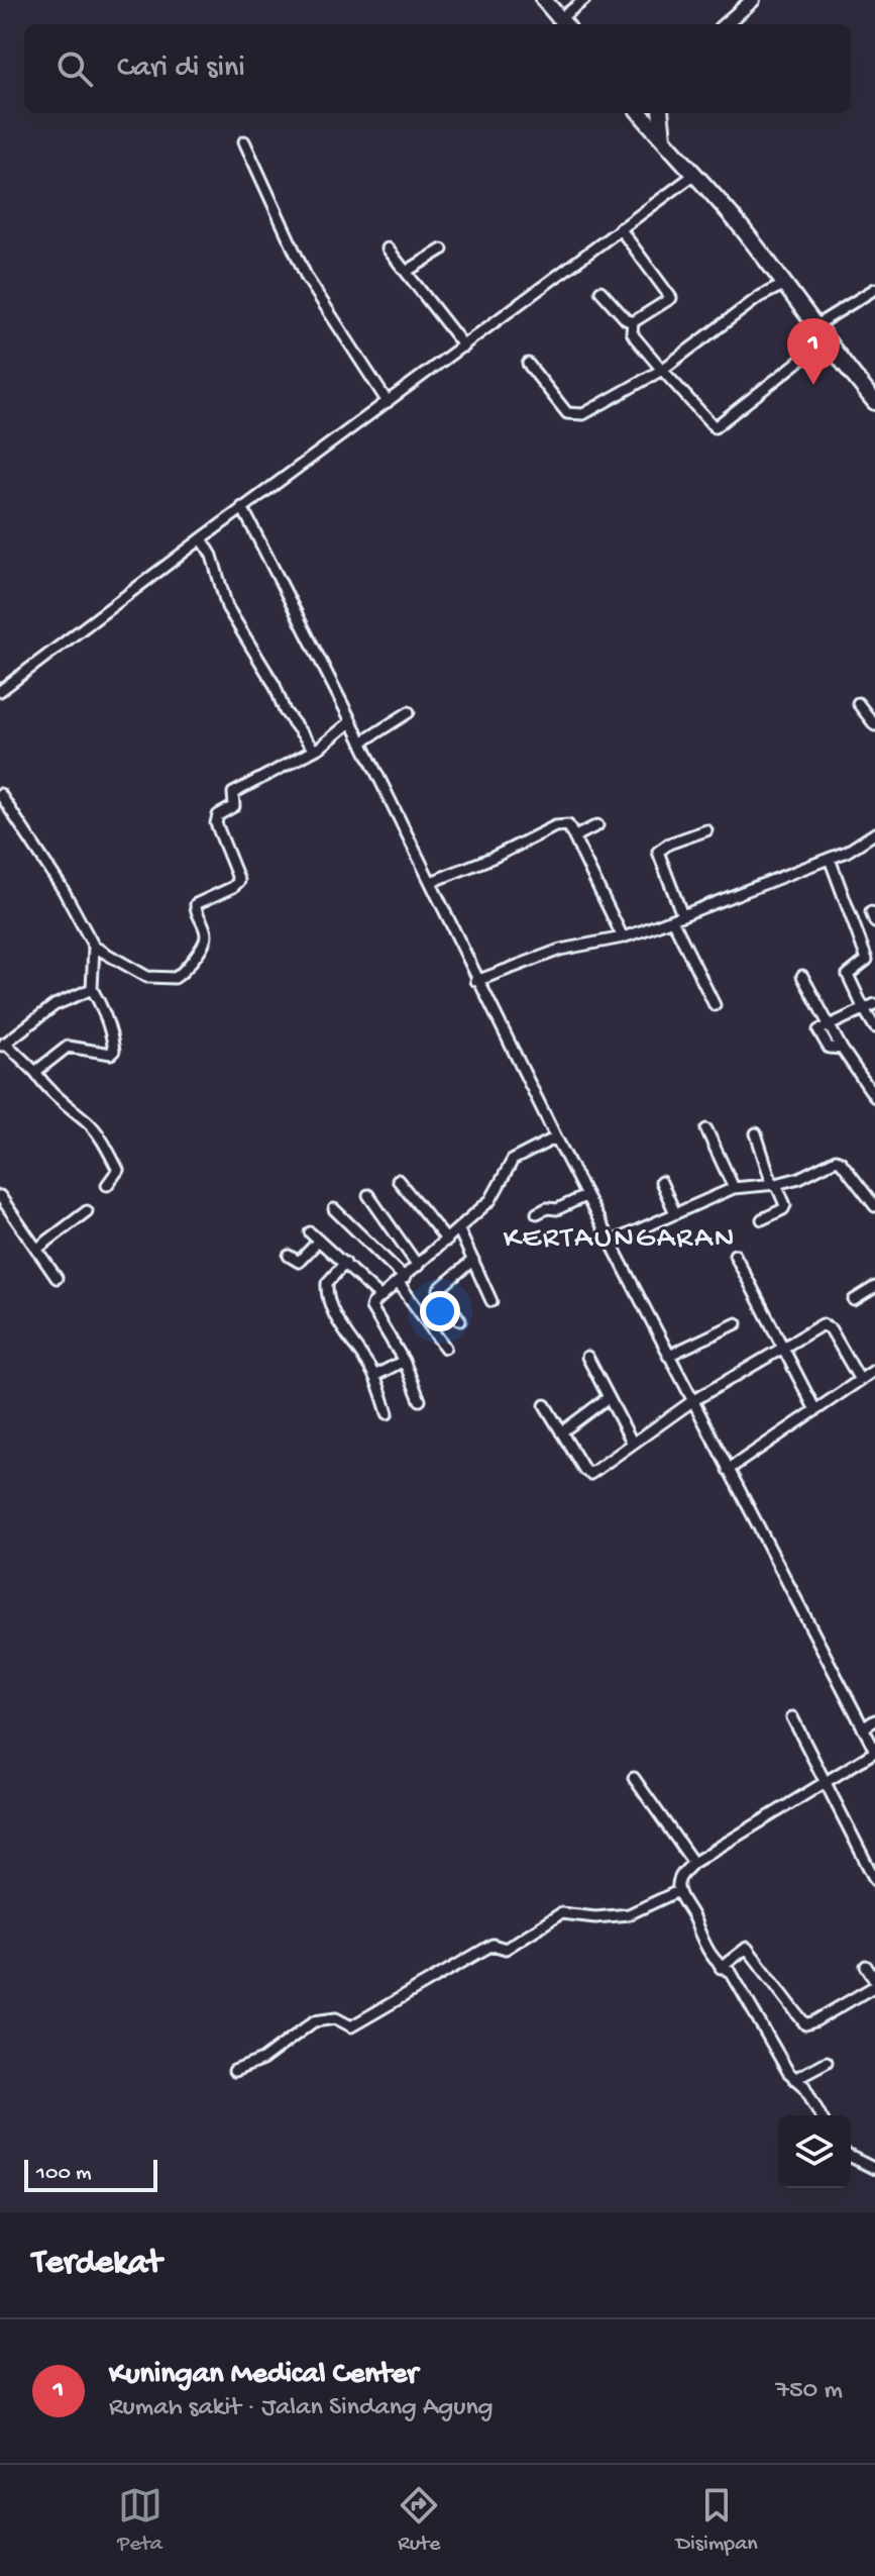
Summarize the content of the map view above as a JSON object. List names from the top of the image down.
{
  "districts": ["KERTAUNGARAN"],
  "scale_bar": "100 m",
  "page": {
    "search": "Cari di sini",
    "pins": "1",
    "scale": "100 m",
    "heading": "Terdekat",
    "list": [
      {
        "mark": "1",
        "name": "Kuningan Medical Center",
        "note": "Rumah sakit · Jalan Sindang Agung",
        "value": "750 m"
      }
    ],
    "nav": ["Peta", "Rute", "Disimpan"]
  }
}
